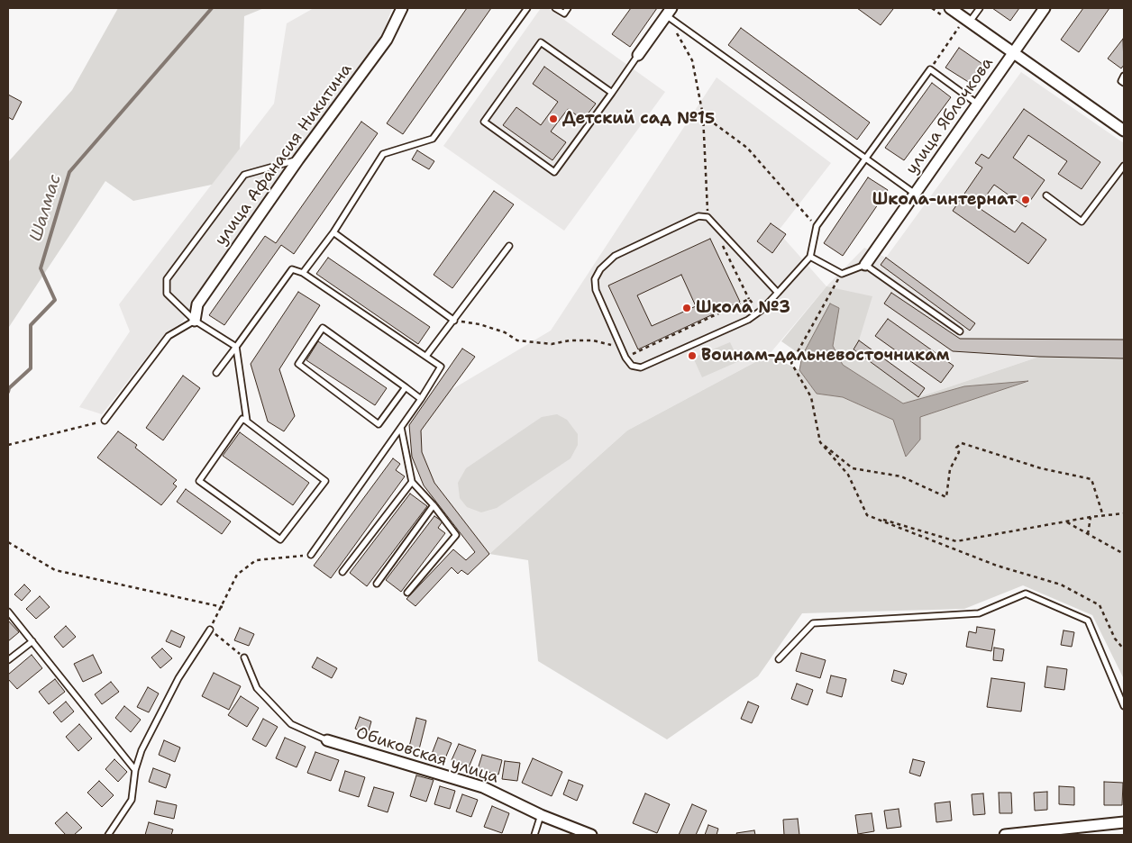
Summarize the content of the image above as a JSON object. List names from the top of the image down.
{
  "streets": {
    "street": ["улица Яблочкова", "улица Афанасия Никитина", "Обиковская улица"]
  },
  "water": ["Шалмас"],
  "places": [
    "Детский сад №15",
    "Школа-интернат",
    "Школа №3",
    "Воинам-дальневосточникам"
  ]
}
